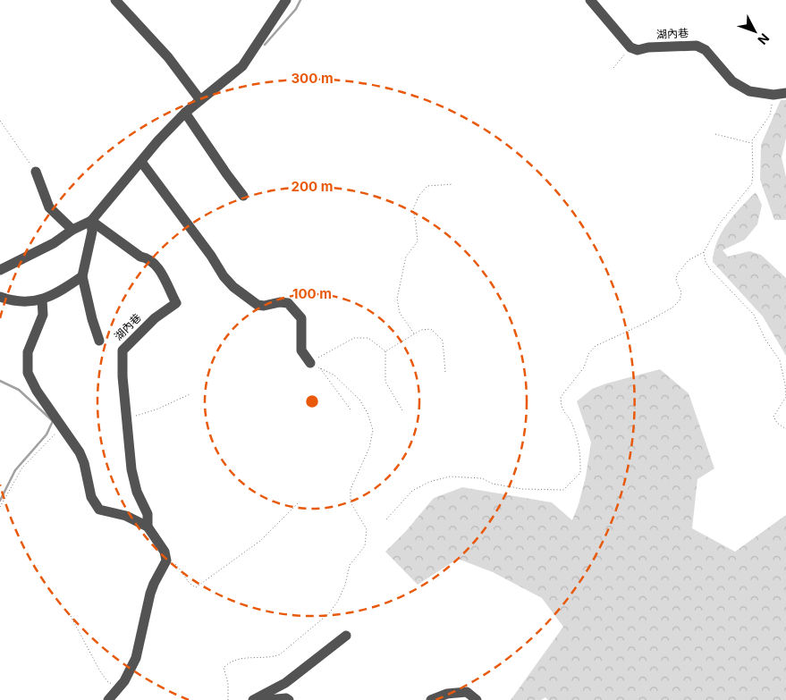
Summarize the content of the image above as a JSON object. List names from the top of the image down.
{
  "streets": {
    "street": ["湖內巷"]
  },
  "north": "bottom right",
  "rings": ["300 m", "200 m", "100 m"]
}
